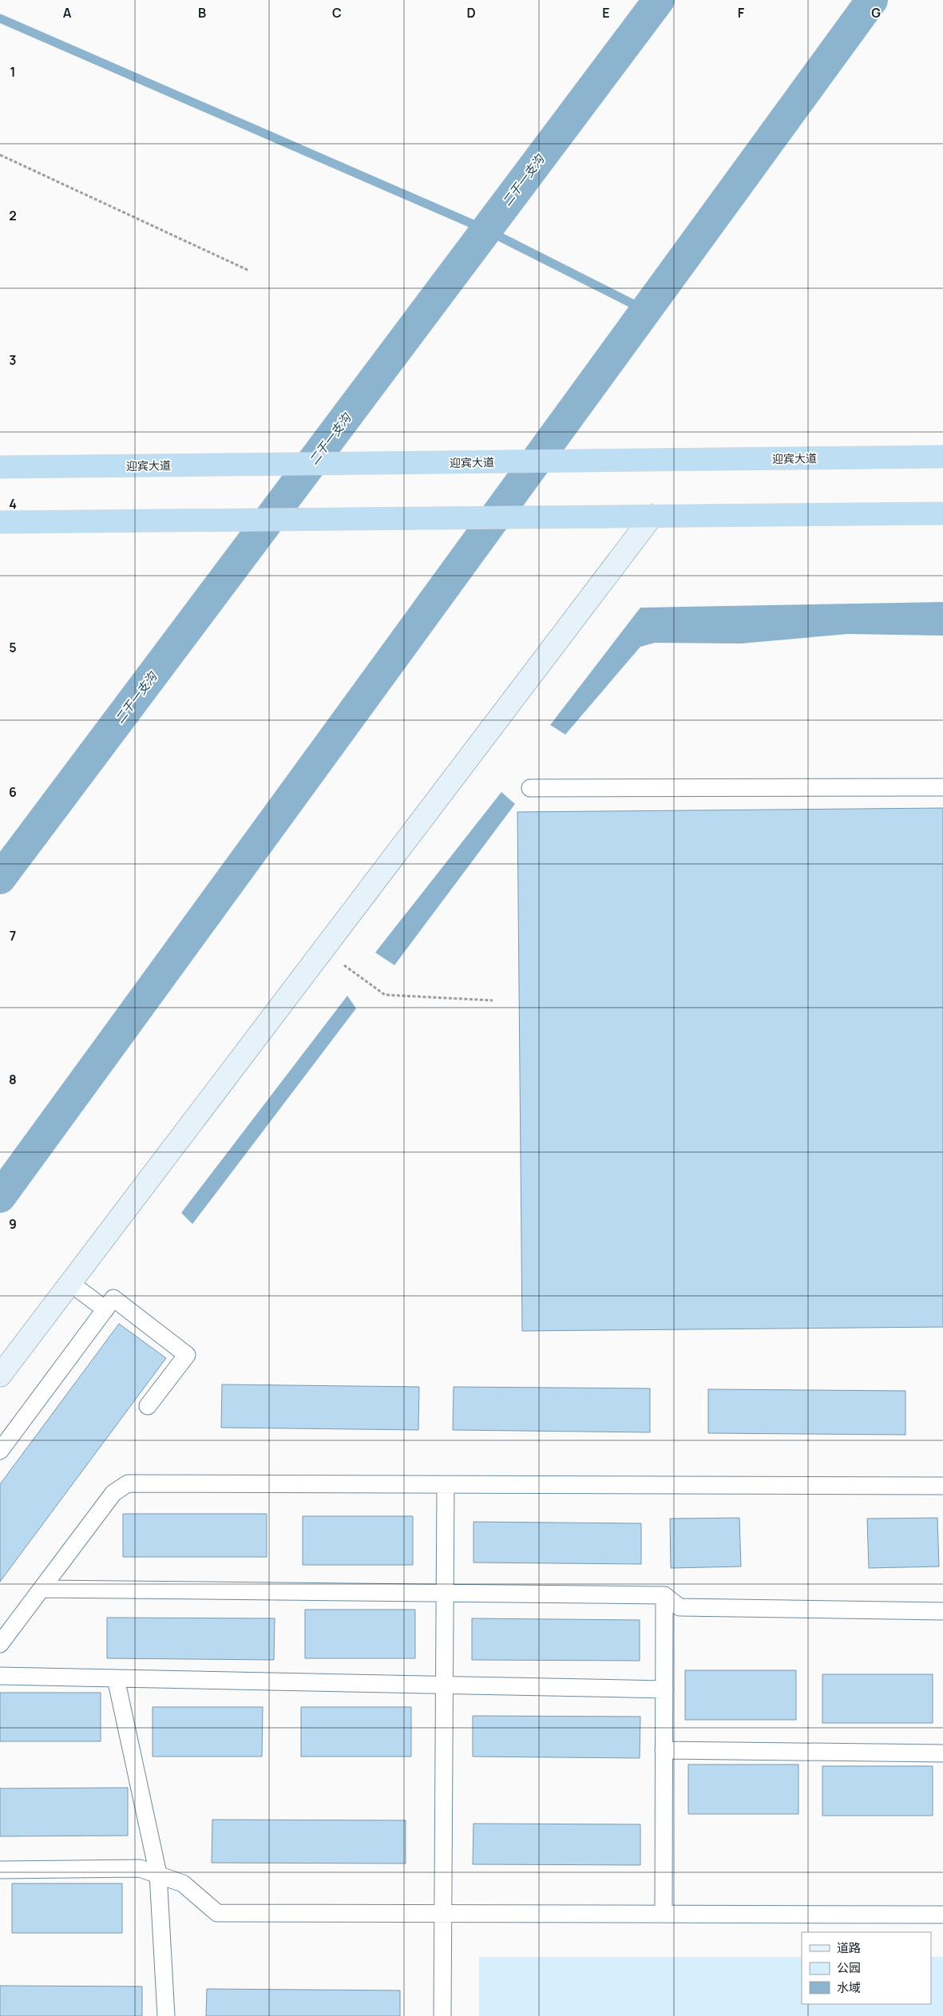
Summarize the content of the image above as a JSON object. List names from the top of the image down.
{
  "streets": {
    "highway": ["迎宾大道"]
  },
  "water": ["二干一支沟"],
  "legend": ["道路", "公园", "水域"],
  "grid": {
    "columns": [
      "A",
      "B",
      "C",
      "D",
      "E",
      "F",
      "G"
    ],
    "rows": [
      "1",
      "2",
      "3",
      "4",
      "5",
      "6",
      "7",
      "8",
      "9"
    ]
  }
}
